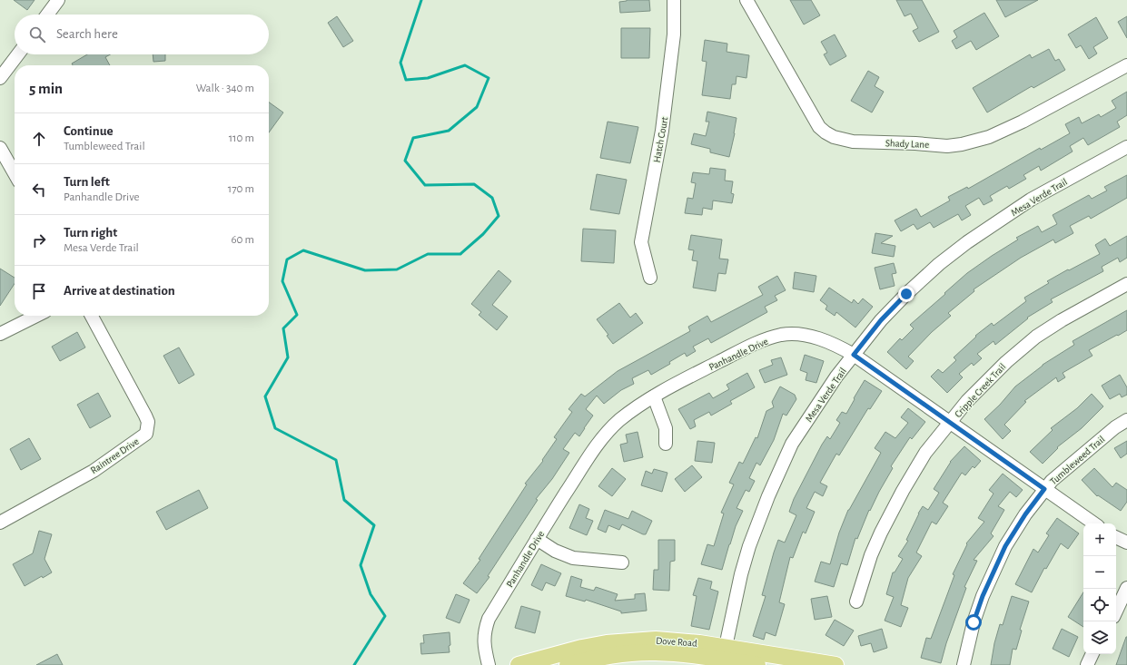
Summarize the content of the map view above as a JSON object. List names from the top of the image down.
{
  "streets": {
    "main road": ["Dove Road"],
    "street": [
      "Hatch Court",
      "Shady Lane",
      "Mesa Verde Trail",
      "Panhandle Drive",
      "Cripple Creek Trail",
      "Raintree Drive",
      "Tumbleweed Trail"
    ]
  },
  "crossings": [
    ["Mesa Verde Trail", "Panhandle Drive"],
    ["Mesa Verde Trail", "Dove Road"],
    ["Panhandle Drive", "Cripple Creek Trail"],
    ["Panhandle Drive", "Tumbleweed Trail"]
  ],
  "page": {
    "search": "Search here",
    "heading": ["5 min", "Walk · 340 m"],
    "list": [
      ["Continue", "Tumbleweed Trail", "110 m"],
      ["Turn left", "Panhandle Drive", "170 m"],
      ["Turn right", "Mesa Verde Trail", "60 m"],
      "Arrive at destination"
    ],
    "map_buttons": ["+", "−"]
  }
}
